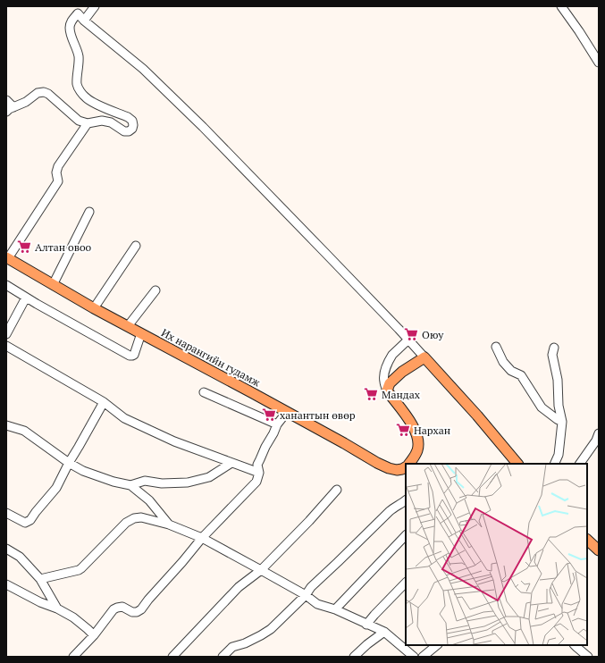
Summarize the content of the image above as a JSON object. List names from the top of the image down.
{
  "streets": {
    "main road": ["Их нарангийн гудамж"]
  },
  "places": {
    "supermarket": [
      "Алтан овоо",
      "Оюу",
      "Мандах",
      "ханантын өвөр",
      "Нархан"
    ]
  }
}
